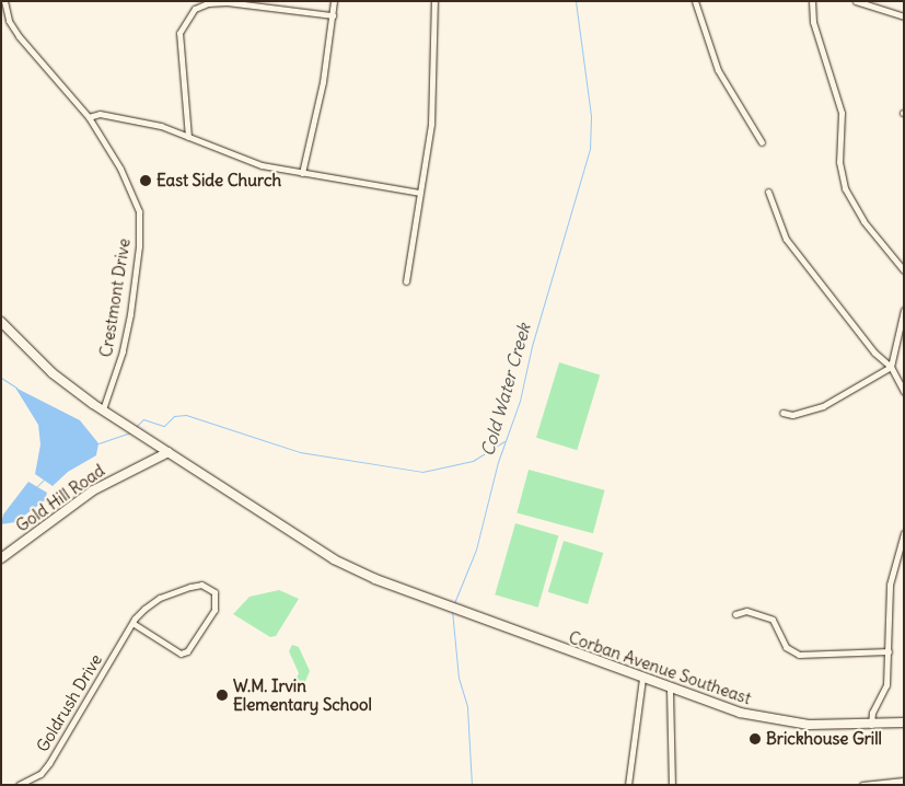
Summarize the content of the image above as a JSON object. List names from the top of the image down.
{
  "streets": {
    "main road": ["Gold Hill Road", "Corban Avenue Southeast"],
    "street": ["Crestmont Drive", "Goldrush Drive"]
  },
  "crossings": [
    ["Crestmont Drive", "Corban Avenue Southeast"],
    ["Gold Hill Road", "Corban Avenue Southeast"]
  ],
  "water": ["Cold Water Creek"],
  "places": ["East Side Church", "W.M. Irvin Elementary School", "Brickhouse Grill"]
}
